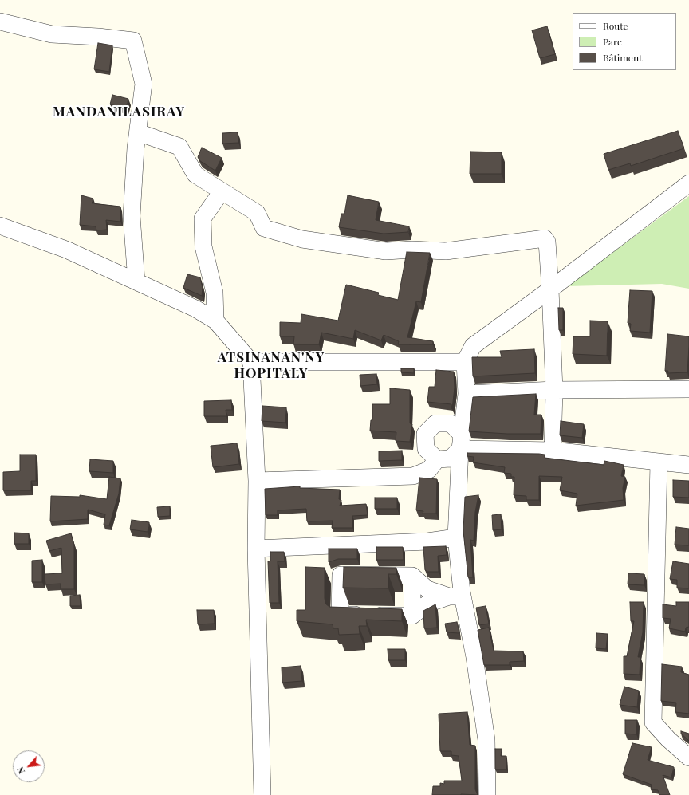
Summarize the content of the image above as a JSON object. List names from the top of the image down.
{
  "districts": ["MANDANILASIRAY", "ATSINANAN'NY HOPITALY"],
  "legend": ["Route", "Parc", "Bâtiment"],
  "north": "bottom left"
}
